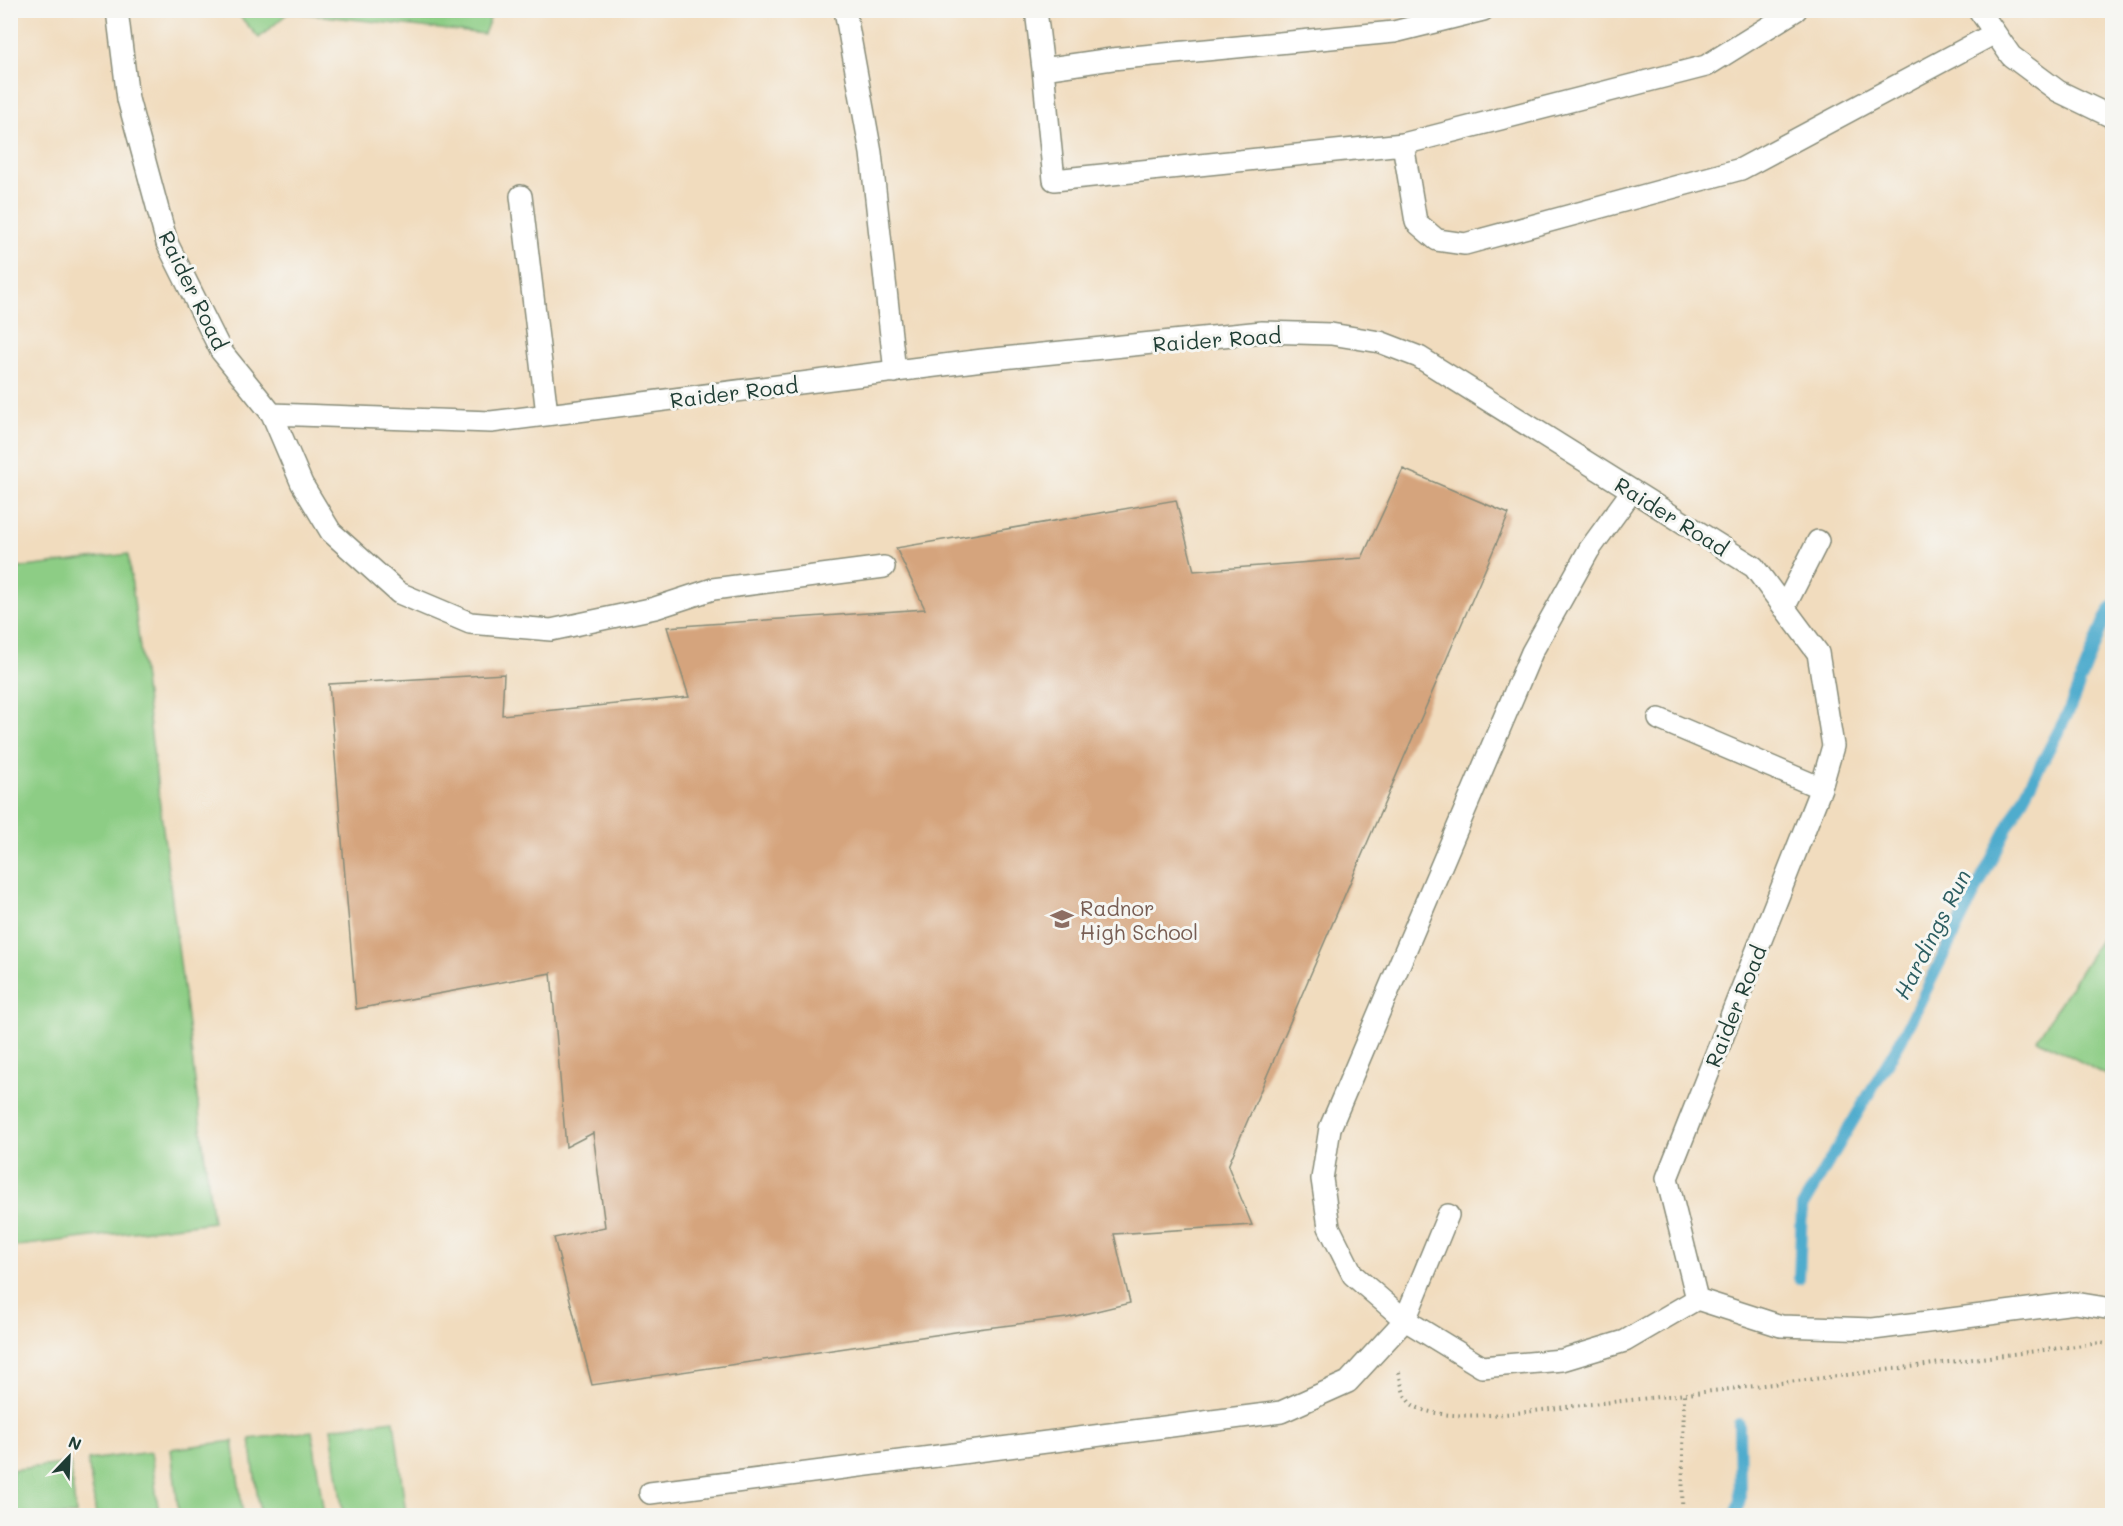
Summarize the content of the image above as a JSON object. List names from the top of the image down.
{
  "streets": {
    "lane": ["Raider Road"]
  },
  "water": ["Hardings Run"],
  "places": {
    "school or university": ["Radnor High School"]
  },
  "north": "top right"
}
